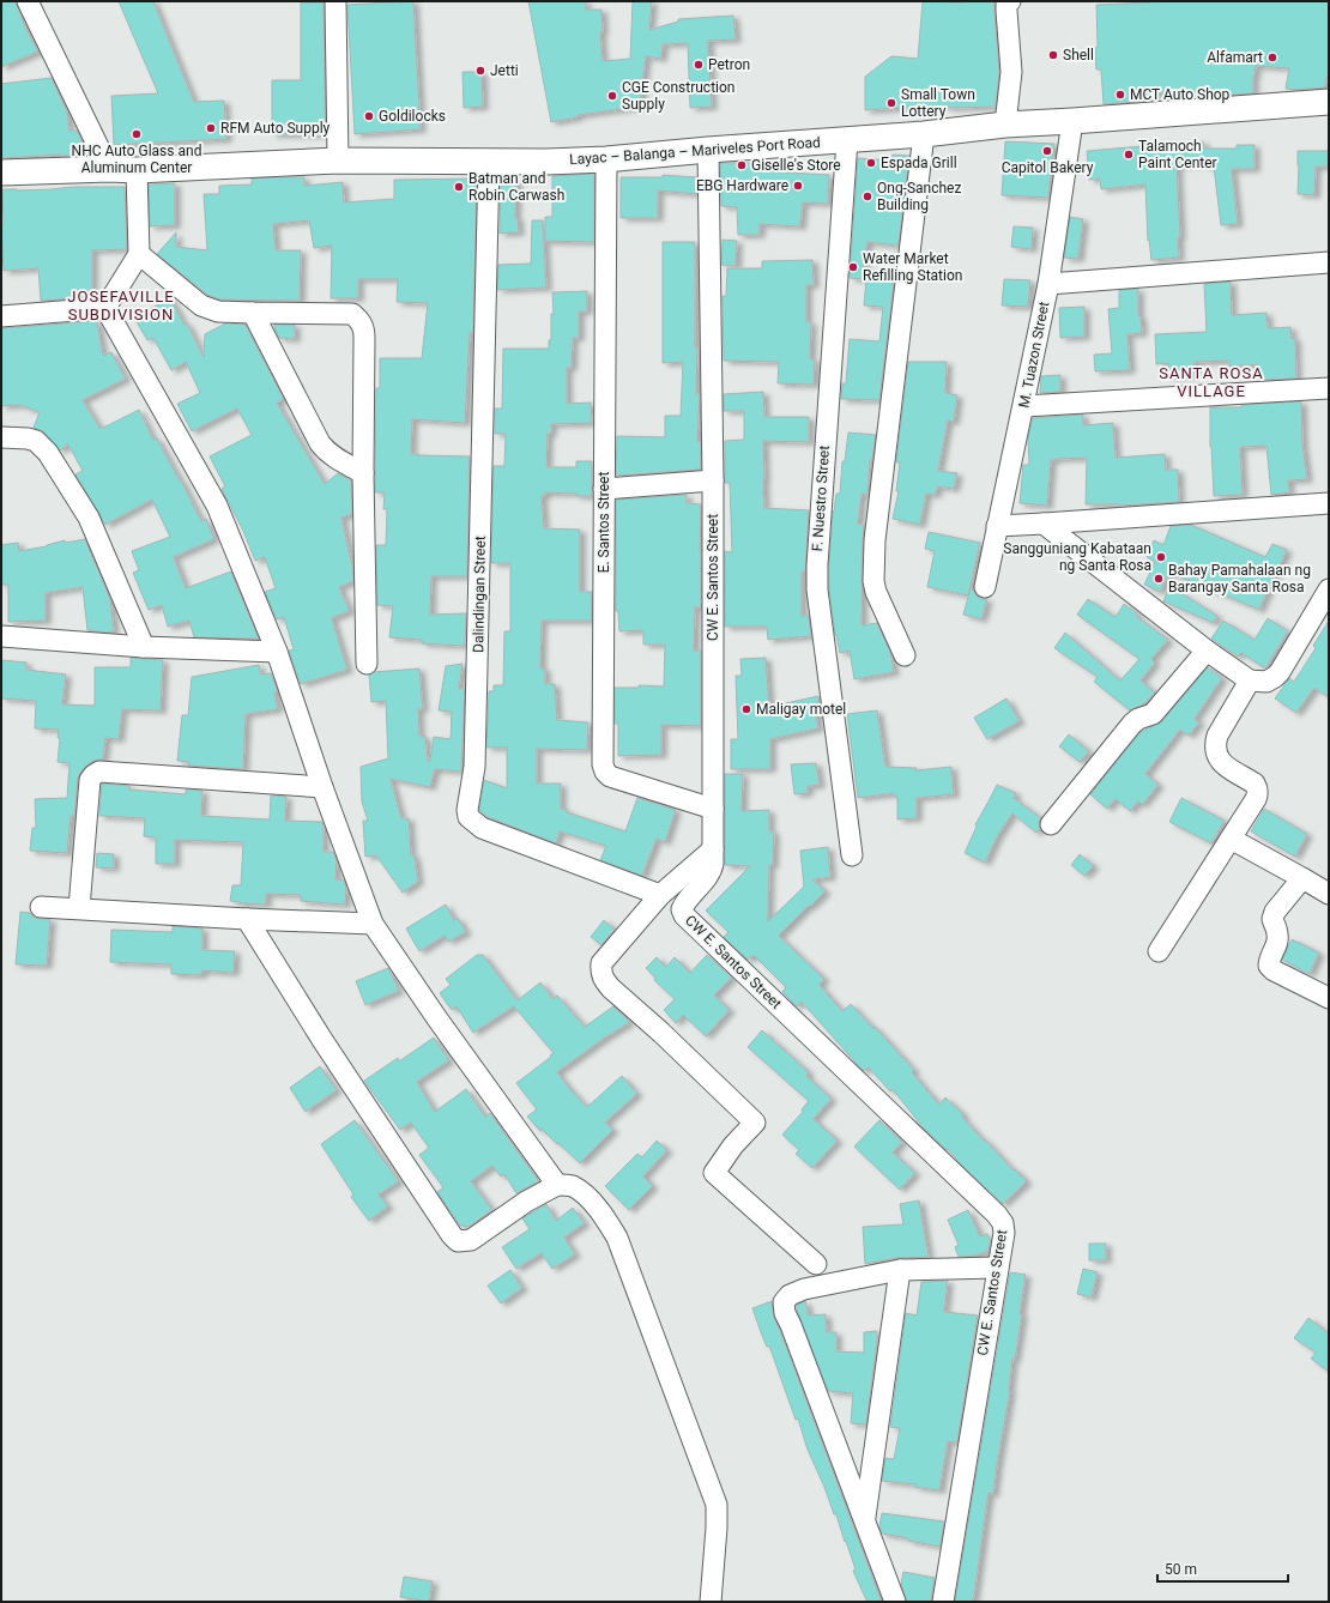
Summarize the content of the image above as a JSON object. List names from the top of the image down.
{
  "streets": {
    "main road": ["Layac – Balanga – Mariveles Port Road"],
    "street": [
      "M. Tuazon Street",
      "F. Nuestro Street",
      "E. Santos Street",
      "CW E. Santos Street",
      "Dalindingan Street"
    ]
  },
  "crossings": [
    ["Layac – Balanga – Mariveles Port Road", "M. Tuazon Street"],
    ["Layac – Balanga – Mariveles Port Road", "F. Nuestro Street"],
    ["Layac – Balanga – Mariveles Port Road", "E. Santos Street"],
    ["Layac – Balanga – Mariveles Port Road", "CW E. Santos Street"],
    ["Layac – Balanga – Mariveles Port Road", "Dalindingan Street"],
    ["E. Santos Street", "CW E. Santos Street"]
  ],
  "districts": ["JOSEFAVILLE SUBDIVISION", "SANTA ROSA VILLAGE"],
  "places": [
    "Shell",
    "Alfamart",
    "Petron",
    "Jetti",
    "MCT Auto Shop",
    "CGE Construction Supply",
    "Small Town Lottery",
    "Goldilocks",
    "RFM Auto Supply",
    "NHC Auto Glass and Aluminum Center",
    "Capitol Bakery",
    "Talamoch Paint Center",
    "Espada Grill",
    "Giselle's Store",
    "EBG Hardware",
    "Batman and Robin Carwash",
    "Ong-Sanchez Building",
    "Water Market Refilling Station",
    "Sangguniang Kabataan ng Santa Rosa",
    "Bahay Pamahalaan ng Barangay Santa Rosa",
    "Maligay motel"
  ],
  "scale_bar": "50 m"
}
